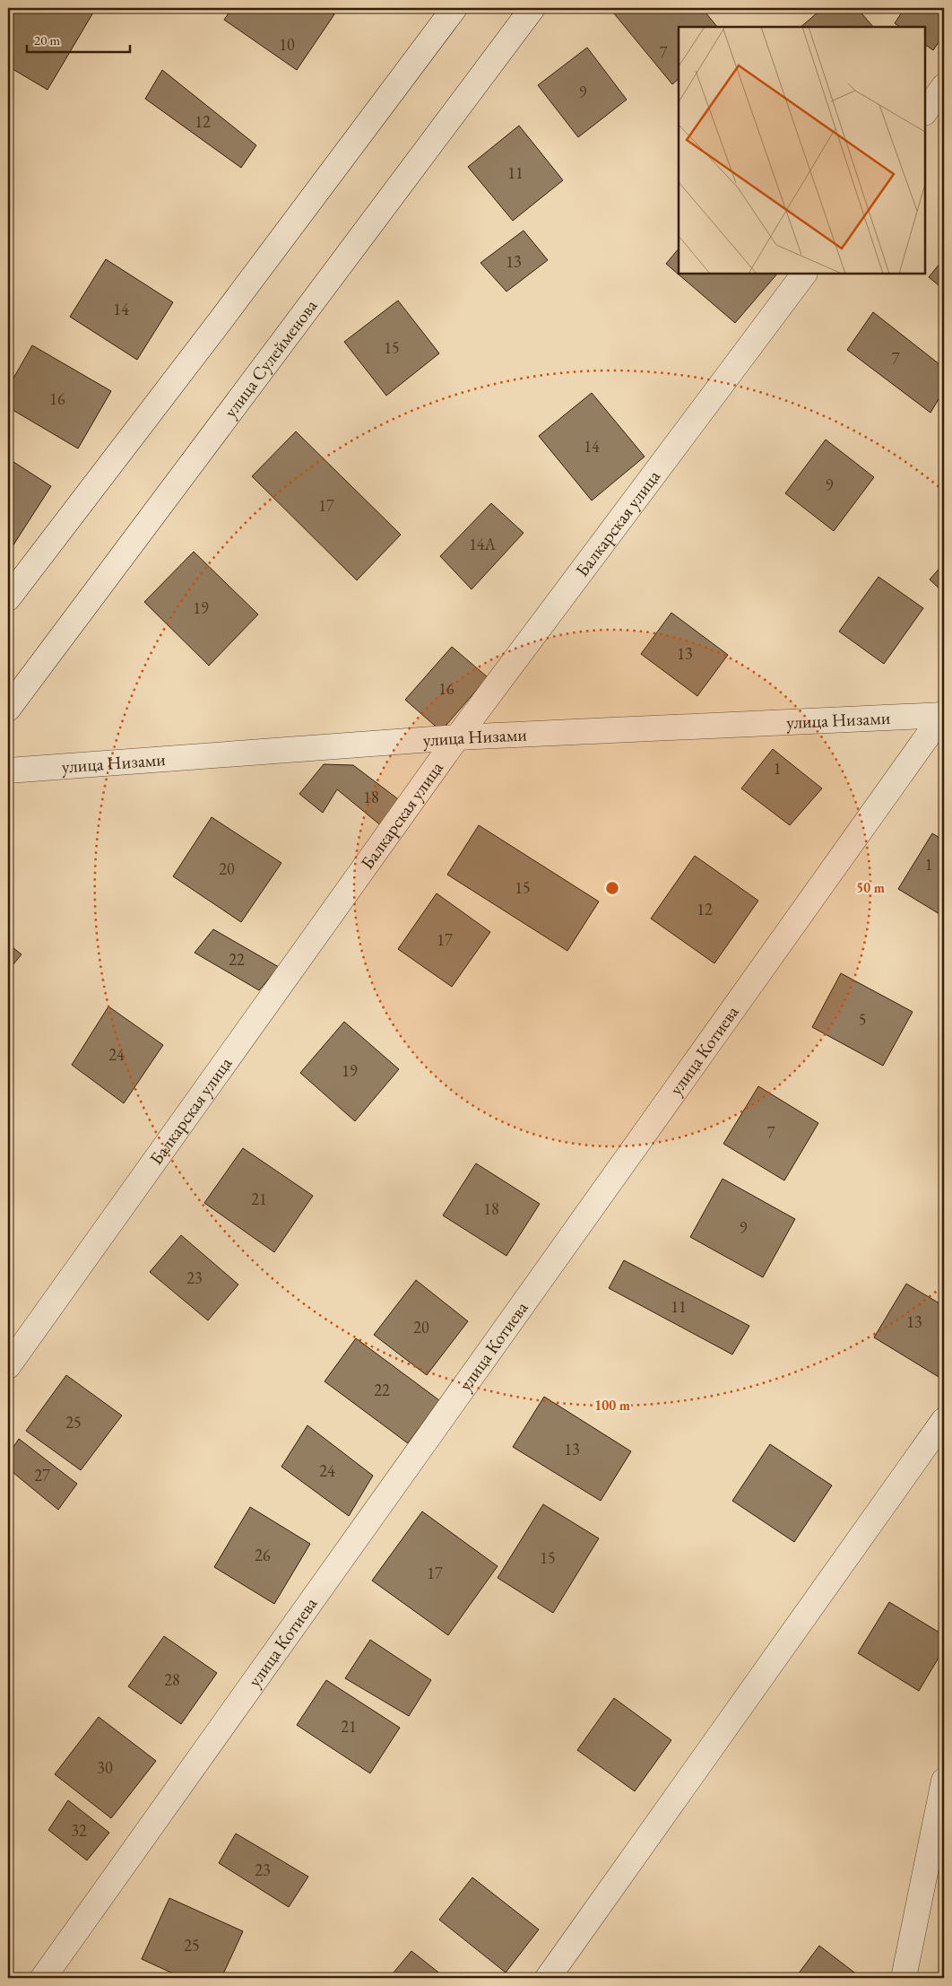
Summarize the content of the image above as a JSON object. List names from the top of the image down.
{
  "streets": {
    "street": [
      "улица Сулейменова",
      "Балкарская улица",
      "улица Низами",
      "улица Котиева"
    ]
  },
  "crossings": [
    ["Балкарская улица", "улица Низами"],
    ["улица Низами", "улица Котиева"]
  ],
  "house_numbers": [
    "10",
    "7",
    "9",
    "12",
    "11",
    "13",
    "14",
    "15",
    "7",
    "16",
    "14",
    "9",
    "17",
    "14А",
    "19",
    "13",
    "16",
    "1",
    "18",
    "1",
    "20",
    "15",
    "12",
    "17",
    "22",
    "5",
    "24",
    "19",
    "7",
    "21",
    "18",
    "9",
    "23",
    "11",
    "13",
    "20",
    "22",
    "25",
    "13",
    "24",
    "27",
    "26",
    "15",
    "17",
    "28",
    "21",
    "30",
    "32",
    "23",
    "25"
  ],
  "scale_bar": "20 m",
  "rings": ["50 m", "100 m"]
}
